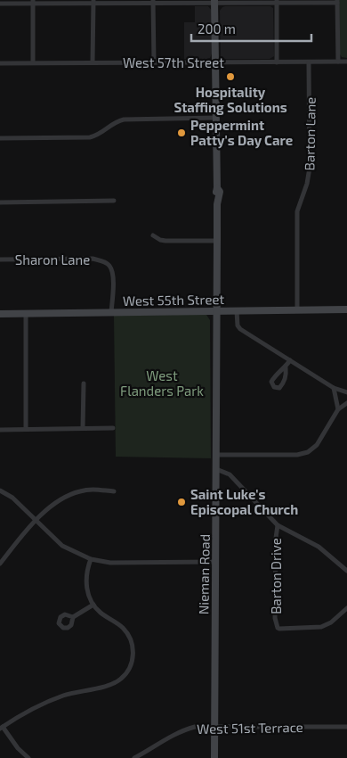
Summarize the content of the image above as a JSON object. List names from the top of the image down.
{
  "streets": {
    "main road": ["West 55th Street", "Nieman Road"],
    "street": [
      "West 57th Street",
      "Barton Lane",
      "Sharon Lane",
      "Barton Drive",
      "West 51st Terrace"
    ]
  },
  "crossings": [
    ["West 57th Street", "Barton Lane"],
    ["West 57th Street", "Nieman Road"],
    ["Barton Lane", "West 55th Street"],
    ["Sharon Lane", "West 55th Street"],
    ["West 55th Street", "Nieman Road"],
    ["Nieman Road", "West 51st Terrace"]
  ],
  "parks": ["West Flanders Park"],
  "places": ["Hospitality Staffing Solutions", "Peppermint Patty's Day Care", "Saint Luke's Episcopal Church"],
  "scale_bar": "200 m"
}
